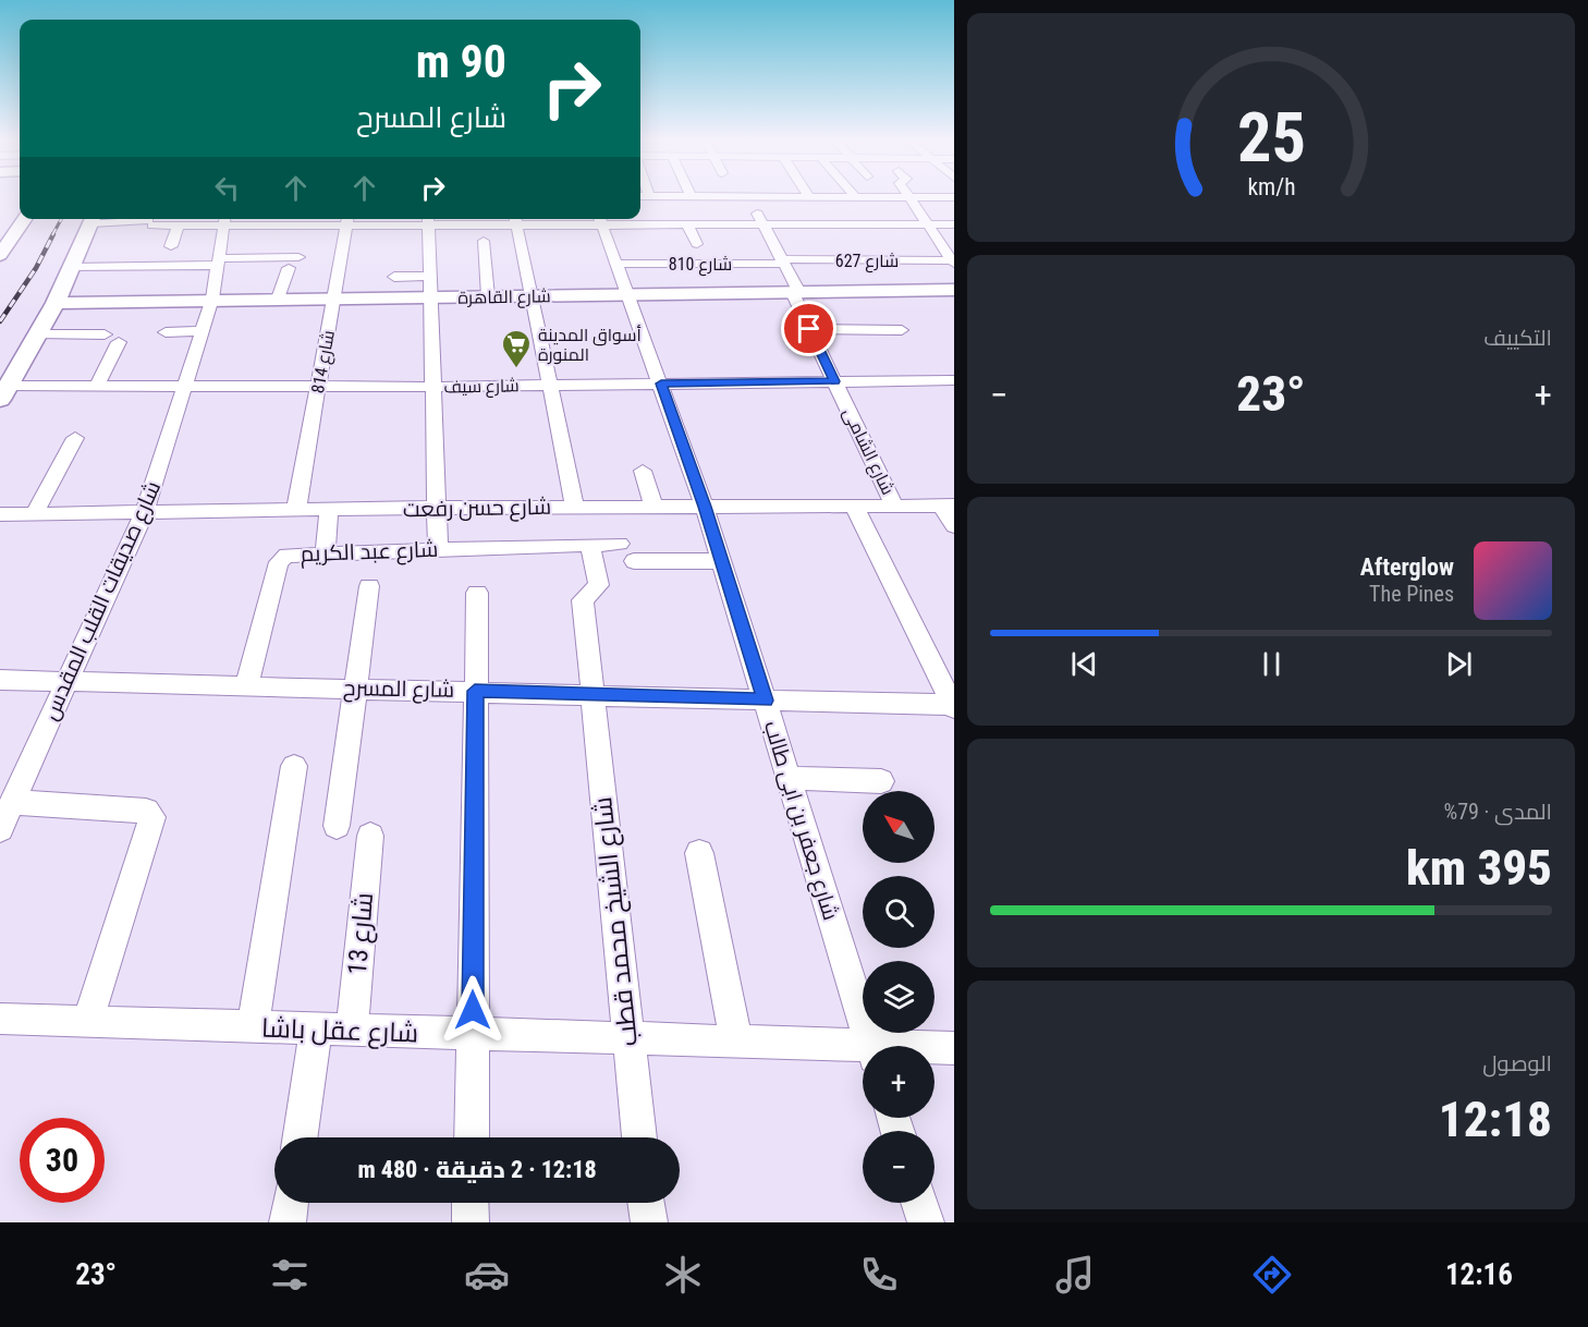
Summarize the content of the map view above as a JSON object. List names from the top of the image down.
{
  "streets": {
    "street": [
      "شارع 627",
      "شارع 810",
      "شارع القاهرة",
      "شارع 814",
      "شارع سيف",
      "شارع الشامى",
      "شارع حسن رفعت",
      "شارع عبد الكريم",
      "شارع صديقات القلب المقدس",
      "شارع المسرح",
      "شارع جعفر بن ابى طالب",
      "شارع الشيخ محمد قطب",
      "شارع 13",
      "شارع عقل باشا"
    ]
  },
  "crossings": [
    ["شارع 627", "شارع 810"],
    ["شارع 627", "شارع الشامى"],
    ["شارع 810", "شارع الشامى"],
    ["شارع 810", "شارع جعفر بن ابى طالب"],
    ["شارع القاهرة", "شارع 814"],
    ["شارع القاهرة", "شارع الشامى"],
    ["شارع القاهرة", "شارع صديقات القلب المقدس"],
    ["شارع القاهرة", "شارع جعفر بن ابى طالب"],
    ["شارع 814", "شارع سيف"],
    ["شارع 814", "شارع حسن رفعت"],
    ["شارع سيف", "شارع الشامى"],
    ["شارع سيف", "شارع صديقات القلب المقدس"],
    ["شارع سيف", "شارع جعفر بن ابى طالب"],
    ["شارع الشامى", "شارع حسن رفعت"],
    ["شارع حسن رفعت", "شارع صديقات القلب المقدس"],
    ["شارع حسن رفعت", "شارع جعفر بن ابى طالب"],
    ["شارع عبد الكريم", "شارع المسرح"],
    ["شارع صديقات القلب المقدس", "شارع المسرح"],
    ["شارع المسرح", "شارع جعفر بن ابى طالب"],
    ["شارع المسرح", "شارع الشيخ محمد قطب"],
    ["شارع الشيخ محمد قطب", "شارع عقل باشا"],
    ["شارع 13", "شارع عقل باشا"]
  ],
  "places": {
    "supermarket": ["أسواق المدينة المنورة"]
  },
  "north": "top left",
  "page": {
    "turn": ["90 m", "شارع المسرح"],
    "tile": [
      "التكييف",
      ["المدى · 79%", "395 km"],
      ["الوصول", "12:18"]
    ],
    "heat": ["−", "23°", "+"],
    "song": ["Afterglow", "The Pines"],
    "map_buttons": ["+", "−"],
    "limit": "30",
    "trip": "12:18 · 2 دقيقة · 480 m",
    "tabs": ["12:16", "23°"],
    "gauge": ["25", "km/h"]
  }
}
